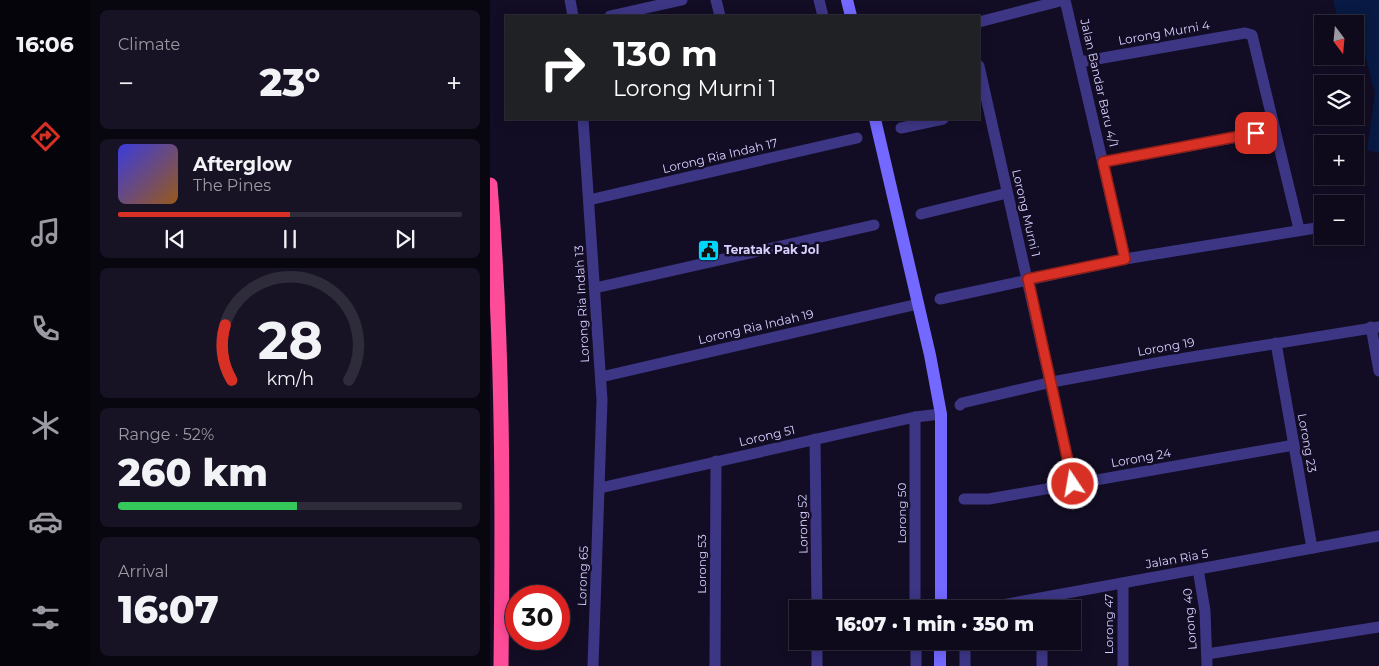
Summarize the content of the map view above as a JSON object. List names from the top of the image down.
{
  "streets": {
    "street": [
      "Lorong Murni 4",
      "Jalan Bandar Baru 4/1",
      "Lorong Ria Indah 17",
      "Lorong Murni 1",
      "Lorong Ria Indah 13",
      "Lorong Ria Indah 19",
      "Lorong 19",
      "Lorong 51",
      "Lorong 23",
      "Lorong 24",
      "Lorong 50",
      "Lorong 52",
      "Jalan Ria 5",
      "Lorong 53",
      "Lorong 65",
      "Lorong 40",
      "Lorong 47"
    ]
  },
  "crossings": [
    ["Lorong Murni 4", "Jalan Bandar Baru 4/1"],
    ["Lorong Ria Indah 17", "Lorong Ria Indah 13"],
    ["Lorong Murni 1", "Lorong 19"],
    ["Lorong Murni 1", "Lorong 24"],
    ["Lorong Ria Indah 13", "Lorong Ria Indah 19"],
    ["Lorong Ria Indah 13", "Lorong 51"],
    ["Lorong Ria Indah 13", "Lorong 65"],
    ["Lorong 19", "Lorong 23"],
    ["Lorong 51", "Lorong 50"],
    ["Lorong 51", "Lorong 52"],
    ["Lorong 51", "Lorong 53"],
    ["Lorong 51", "Lorong 65"],
    ["Lorong 23", "Lorong 24"],
    ["Lorong 23", "Jalan Ria 5"],
    ["Jalan Ria 5", "Lorong 40"],
    ["Jalan Ria 5", "Lorong 47"]
  ],
  "places": {
    "public building": ["Teratak Pak Jol"]
  },
  "north": "bottom",
  "page": {
    "tabs": "16:06",
    "tile": [
      "Climate",
      ["Range · 52%", "260 km"],
      ["Arrival", "16:07"]
    ],
    "map_buttons": ["+", "−"],
    "turn": ["130 m", "Lorong Murni 1"],
    "heat": ["−", "23°", "+"],
    "song": ["Afterglow", "The Pines"],
    "limit": "30",
    "trip": "16:07 · 1 min · 350 m",
    "gauge": ["28", "km/h"]
  }
}
